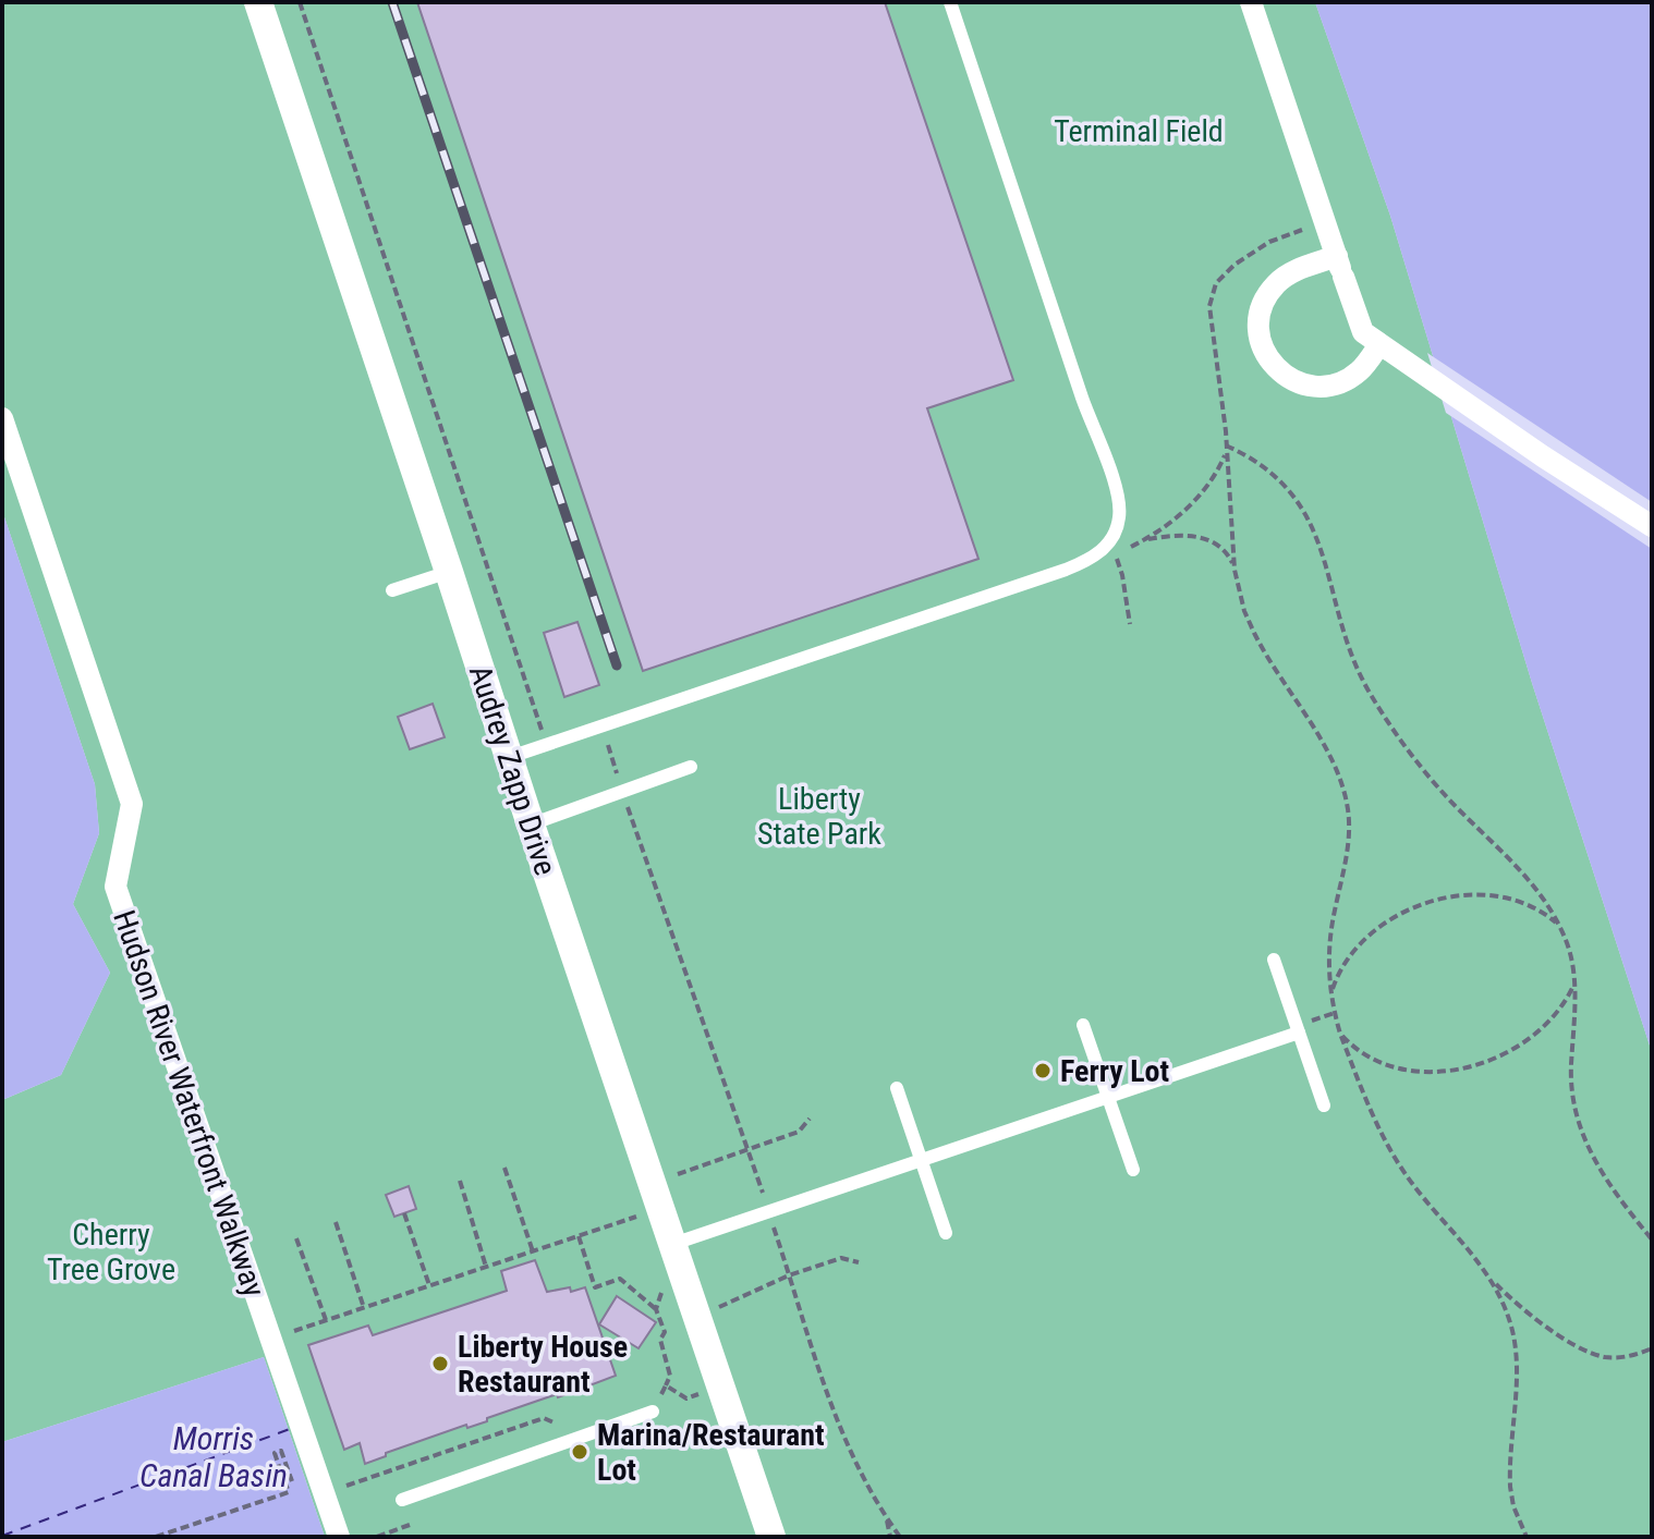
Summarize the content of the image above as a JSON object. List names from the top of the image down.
{
  "streets": {
    "street": ["Audrey Zapp Drive", "Hudson River Waterfront Walkway"]
  },
  "water": ["Morris Canal Basin"],
  "parks": ["Terminal Field", "Liberty State Park", "Cherry Tree Grove"],
  "places": ["Ferry Lot", "Liberty House Restaurant", "Marina/Restaurant Lot"]
}
